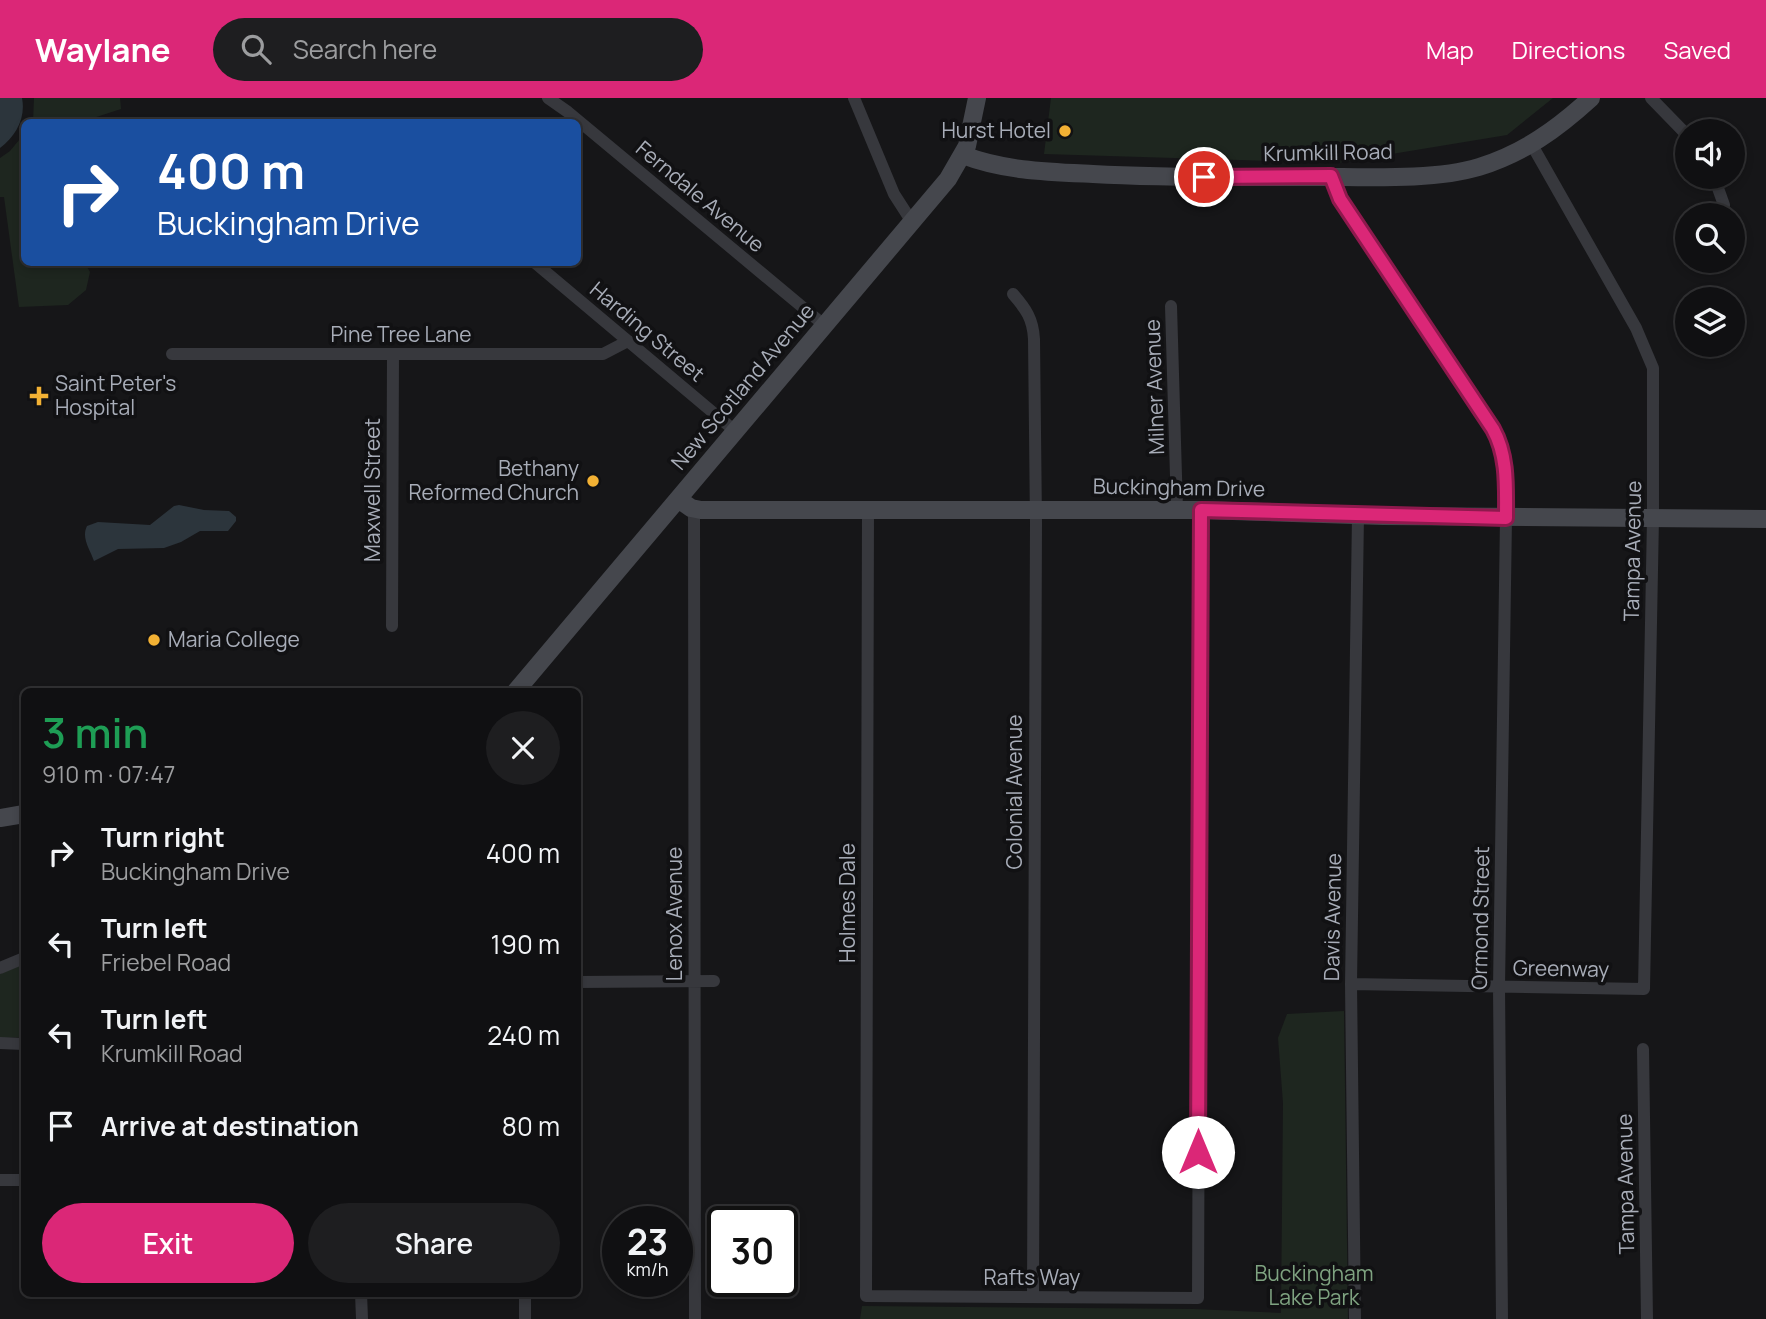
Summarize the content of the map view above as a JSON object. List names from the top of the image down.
{
  "streets": {
    "street": [
      "Krumkill Road",
      "Ferndale Avenue",
      "Harding Street",
      "Pine Tree Lane",
      "New Scotland Avenue",
      "Milner Avenue",
      "Buckingham Drive",
      "Maxwell Street",
      "Tampa Avenue",
      "Colonial Avenue",
      "Holmes Dale",
      "Lenox Avenue",
      "Davis Avenue",
      "Ormond Street",
      "Greenway",
      "Rafts Way"
    ]
  },
  "crossings": [
    ["Krumkill Road", "New Scotland Avenue"],
    ["Krumkill Road", "Tampa Avenue"],
    ["Krumkill Road", "Ormond Street"],
    ["Ferndale Avenue", "New Scotland Avenue"],
    ["Harding Street", "Pine Tree Lane"],
    ["Harding Street", "New Scotland Avenue"],
    ["Pine Tree Lane", "Maxwell Street"],
    ["Milner Avenue", "Buckingham Drive"],
    ["Buckingham Drive", "Tampa Avenue"],
    ["Buckingham Drive", "Colonial Avenue"],
    ["Buckingham Drive", "Holmes Dale"],
    ["Buckingham Drive", "Lenox Avenue"],
    ["Buckingham Drive", "Davis Avenue"],
    ["Buckingham Drive", "Ormond Street"],
    ["Buckingham Drive", "Rafts Way"],
    ["Tampa Avenue", "Greenway"],
    ["Colonial Avenue", "Rafts Way"],
    ["Holmes Dale", "Rafts Way"],
    ["Davis Avenue", "Greenway"],
    ["Ormond Street", "Greenway"]
  ],
  "parks": ["Buckingham Lake Park"],
  "places": {
    "other": ["Hurst Hotel", "Bethany Reformed Church", "Maria College"],
    "health": ["Saint Peter's Hospital"]
  },
  "page": {
    "header": "Waylane",
    "search": "Search here",
    "nav": ["Map", "Directions", "Saved"],
    "turn": ["400 m", "Buckingham Drive"],
    "heading": ["3 min", "910 m · 07:47"],
    "list": [
      {
        "name": "Turn right",
        "note": "Buckingham Drive",
        "value": "400 m"
      },
      {
        "name": "Turn left",
        "note": "Friebel Road",
        "value": "190 m"
      },
      {
        "name": "Turn left",
        "note": "Krumkill Road",
        "value": "240 m"
      },
      {
        "name": "Arrive at destination",
        "value": "80 m"
      }
    ],
    "buttons": ["Exit", "Share"],
    "speed": "23 km/h",
    "limit": "30"
  }
}
